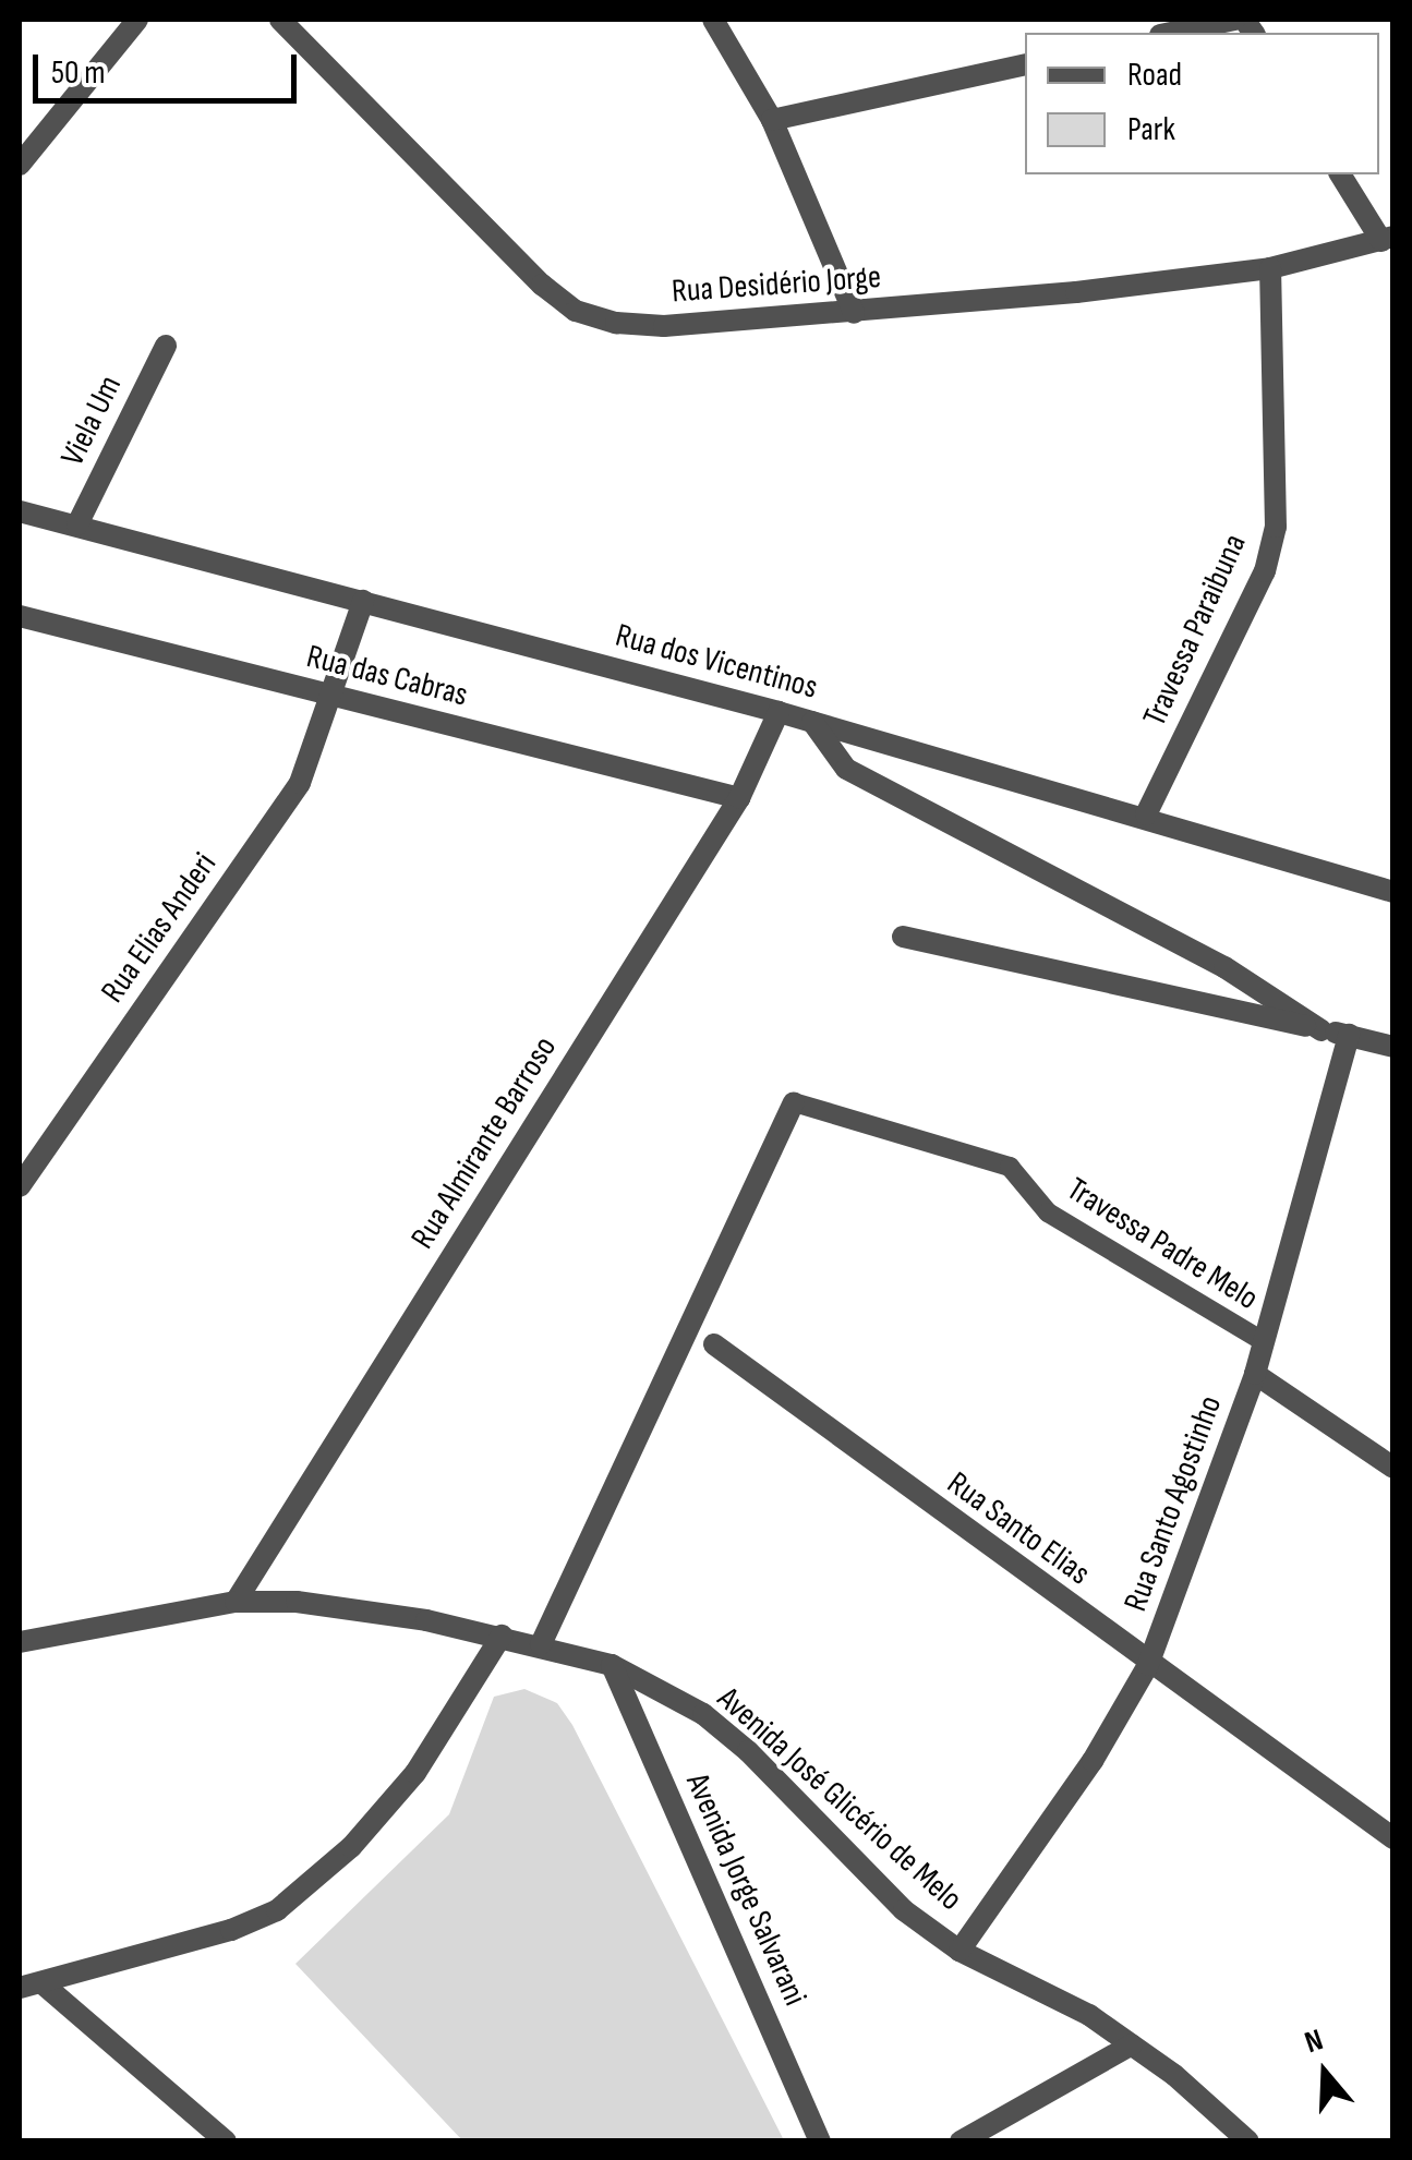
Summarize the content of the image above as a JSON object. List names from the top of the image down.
{
  "streets": {
    "street": [
      "Rua Desidério Jorge",
      "Viela Um",
      "Travessa Paraibuna",
      "Rua dos Vicentinos",
      "Rua das Cabras",
      "Rua Elias Anderi",
      "Rua Almirante Barroso",
      "Rua Santo Agostinho",
      "Rua Santo Elias",
      "Avenida José Glicério de Melo",
      "Avenida Jorge Salvarani"
    ],
    "lane": ["Travessa Padre Melo"]
  },
  "crossings": [
    ["Rua Desidério Jorge", "Travessa Paraibuna"],
    ["Viela Um", "Rua dos Vicentinos"],
    ["Travessa Paraibuna", "Rua dos Vicentinos"],
    ["Rua dos Vicentinos", "Rua Elias Anderi"],
    ["Rua dos Vicentinos", "Rua Almirante Barroso"],
    ["Rua das Cabras", "Rua Elias Anderi"],
    ["Rua das Cabras", "Rua Almirante Barroso"],
    ["Rua Almirante Barroso", "Avenida José Glicério de Melo"],
    ["Travessa Padre Melo", "Rua Santo Agostinho"],
    ["Rua Santo Agostinho", "Rua Santo Elias"],
    ["Rua Santo Agostinho", "Avenida José Glicério de Melo"],
    ["Avenida José Glicério de Melo", "Avenida Jorge Salvarani"]
  ],
  "legend": ["Road", "Park"],
  "scale_bar": "50 m",
  "north": "top"
}
